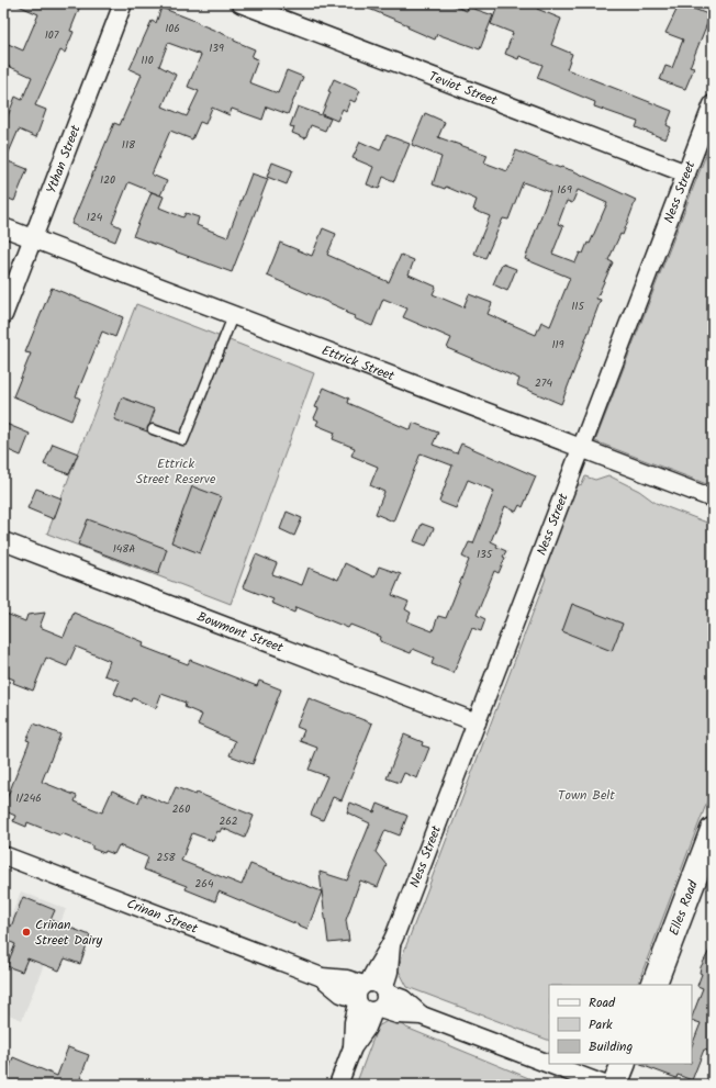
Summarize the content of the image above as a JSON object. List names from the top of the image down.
{
  "streets": {
    "main road": ["Elles Road"],
    "street": [
      "Teviot Street",
      "Ythan Street",
      "Ness Street",
      "Ettrick Street",
      "Bowmont Street",
      "Crinan Street"
    ]
  },
  "crossings": [
    ["Teviot Street", "Ness Street"],
    ["Ythan Street", "Ettrick Street"],
    ["Ness Street", "Ettrick Street"],
    ["Ness Street", "Bowmont Street"],
    ["Ness Street", "Crinan Street"]
  ],
  "parks": ["Ettrick Street Reserve", "Town Belt"],
  "places": ["Crinan Street Dairy"],
  "house_numbers": [
    "106",
    "107",
    "139",
    "110",
    "118",
    "120",
    "169",
    "124",
    "115",
    "119",
    "274",
    "148A",
    "135",
    "1/246",
    "260",
    "262",
    "258",
    "264"
  ],
  "legend": ["Road", "Park", "Building"]
}
